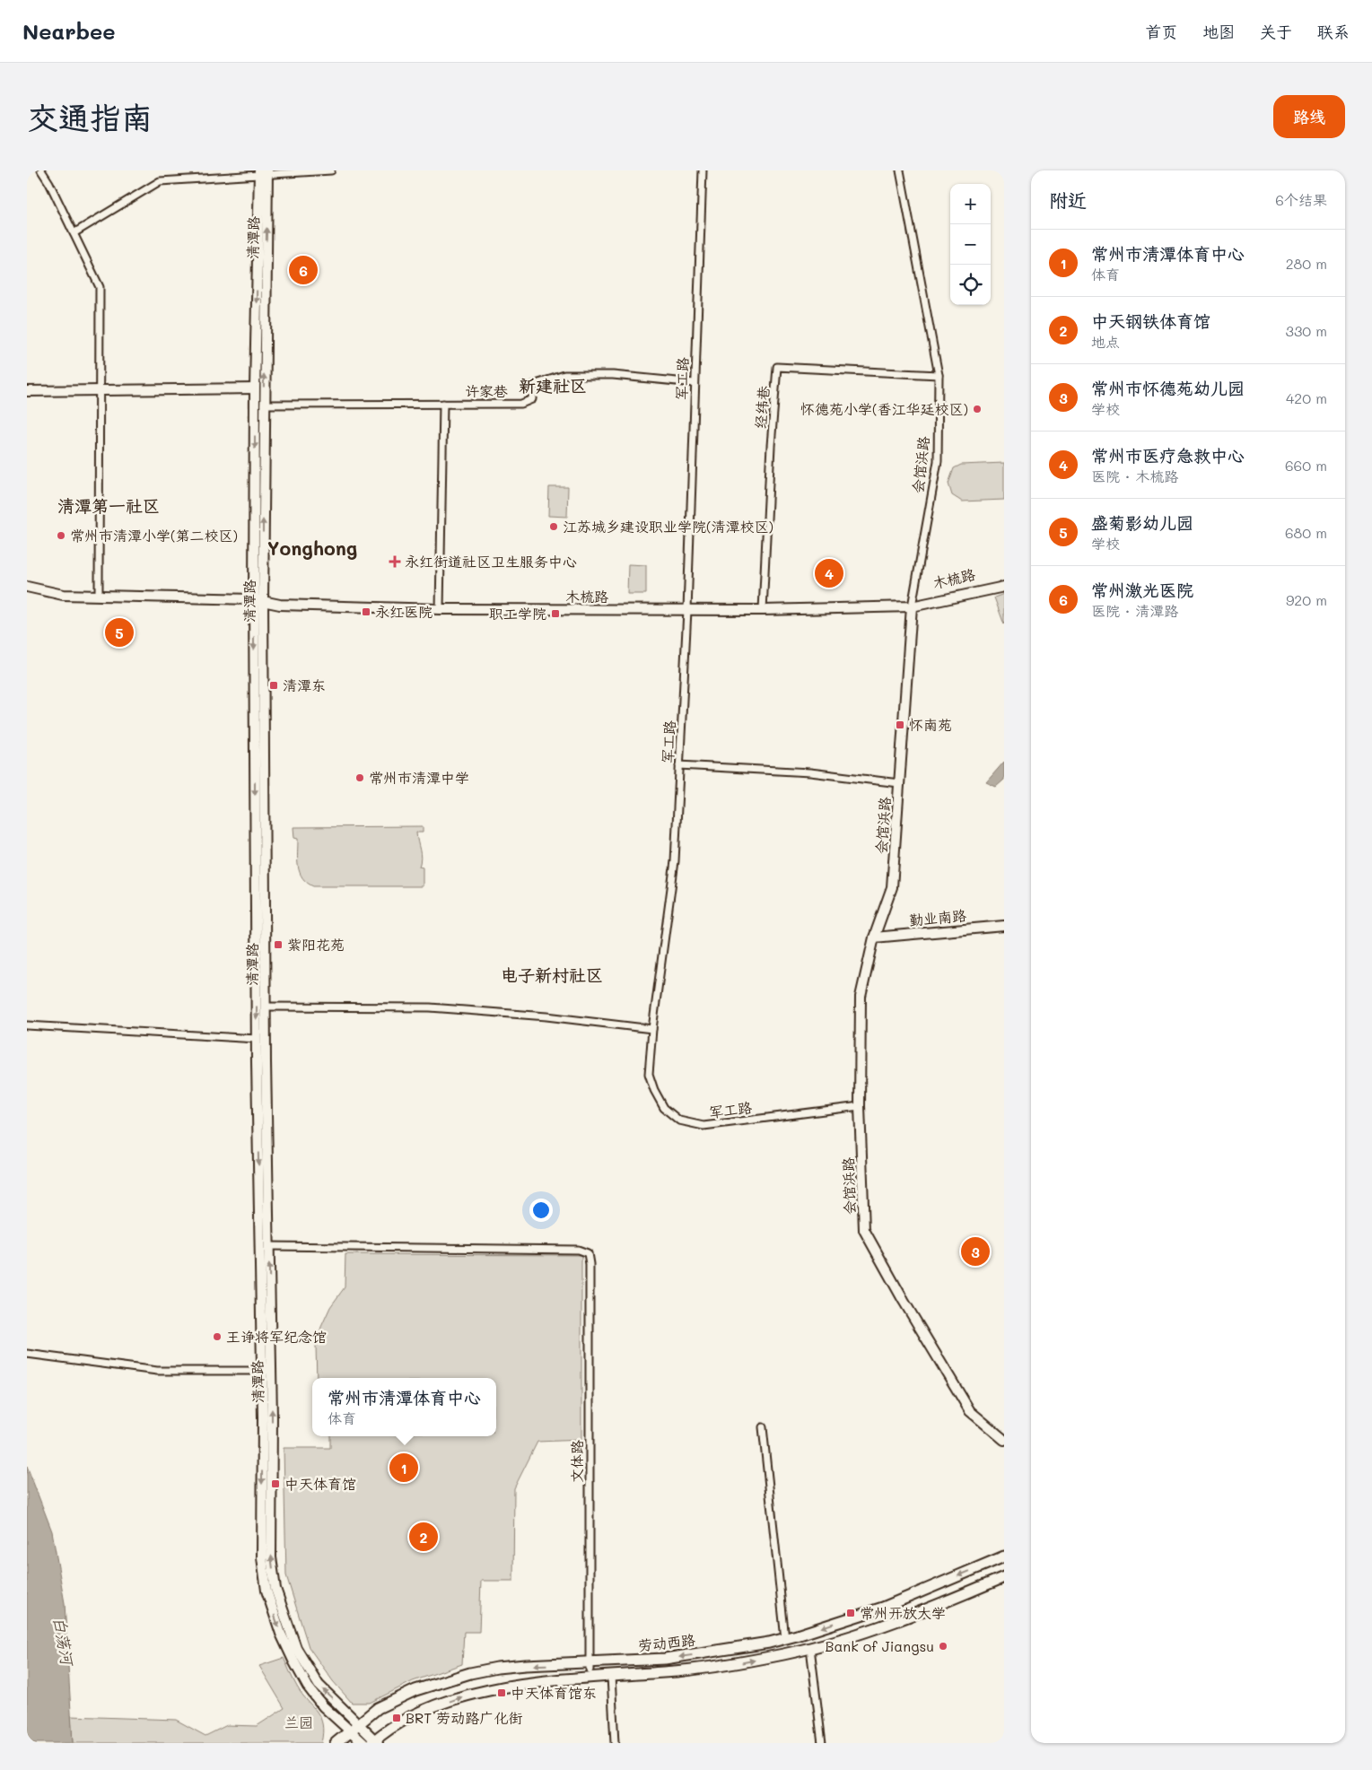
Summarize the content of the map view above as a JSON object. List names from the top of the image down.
{
  "streets": {
    "main road": [
      "清潭路",
      "会馆浜路",
      "木梳路",
      "勤业南路",
      "劳动西路"
    ],
    "street": [
      "军工路",
      "许家巷",
      "经纬巷",
      "文体路"
    ]
  },
  "crossings": [
    ["清潭路", "许家巷"],
    ["清潭路", "木梳路"],
    ["清潭路", "文体路"],
    ["清潭路", "劳动西路"],
    ["军工路", "许家巷"],
    ["军工路", "会馆浜路"],
    ["军工路", "木梳路"],
    ["经纬巷", "会馆浜路"],
    ["经纬巷", "木梳路"],
    ["会馆浜路", "木梳路"],
    ["会馆浜路", "勤业南路"],
    ["文体路", "劳动西路"]
  ],
  "districts": [
    "新建社区",
    "清潭第一社区",
    "Yonghong",
    "电子新村社区"
  ],
  "water": ["白荡河"],
  "parks": ["兰园"],
  "places": {
    "other": [
      "怀德苑小学(香江华廷校区)",
      "江苏城乡建设职业学院(清潭校区)",
      "常州市清潭小学(第二校区)",
      "常州市清潭中学",
      "王诤将军纪念馆",
      "Bank of Jiangsu"
    ],
    "health": ["永红街道社区卫生服务中心"],
    "transit": [
      "永红医院",
      "职工学院",
      "清潭东",
      "怀南苑",
      "紫阳花苑",
      "中天体育馆",
      "常州开放大学",
      "中天体育馆东",
      "BRT 劳动路广化街"
    ]
  },
  "page": {
    "header": "Nearbee",
    "nav": [
      "首页",
      "地图",
      "关于",
      "联系"
    ],
    "buttons": "路线",
    "title": "交通指南",
    "heading": ["附近", "6个结果"],
    "map_buttons": ["+", "−"],
    "list": [
      {
        "mark": "1",
        "name": "常州市清潭体育中心",
        "note": "体育",
        "value": "280 m"
      },
      {
        "mark": "2",
        "name": "中天钢铁体育馆",
        "note": "地点",
        "value": "330 m"
      },
      {
        "mark": "3",
        "name": "常州市怀德苑幼儿园",
        "note": "学校",
        "value": "420 m"
      },
      {
        "mark": "4",
        "name": "常州市医疗急救中心",
        "note": "医院 · 木梳路",
        "value": "660 m"
      },
      {
        "mark": "5",
        "name": "盛菊影幼儿园",
        "note": "学校",
        "value": "680 m"
      },
      {
        "mark": "6",
        "name": "常州激光医院",
        "note": "医院 · 清潭路",
        "value": "920 m"
      }
    ],
    "pins": [
      "6",
      "4",
      "5",
      "3",
      "1",
      "2"
    ],
    "popup": ["常州市清潭体育中心", "体育"]
  }
}
